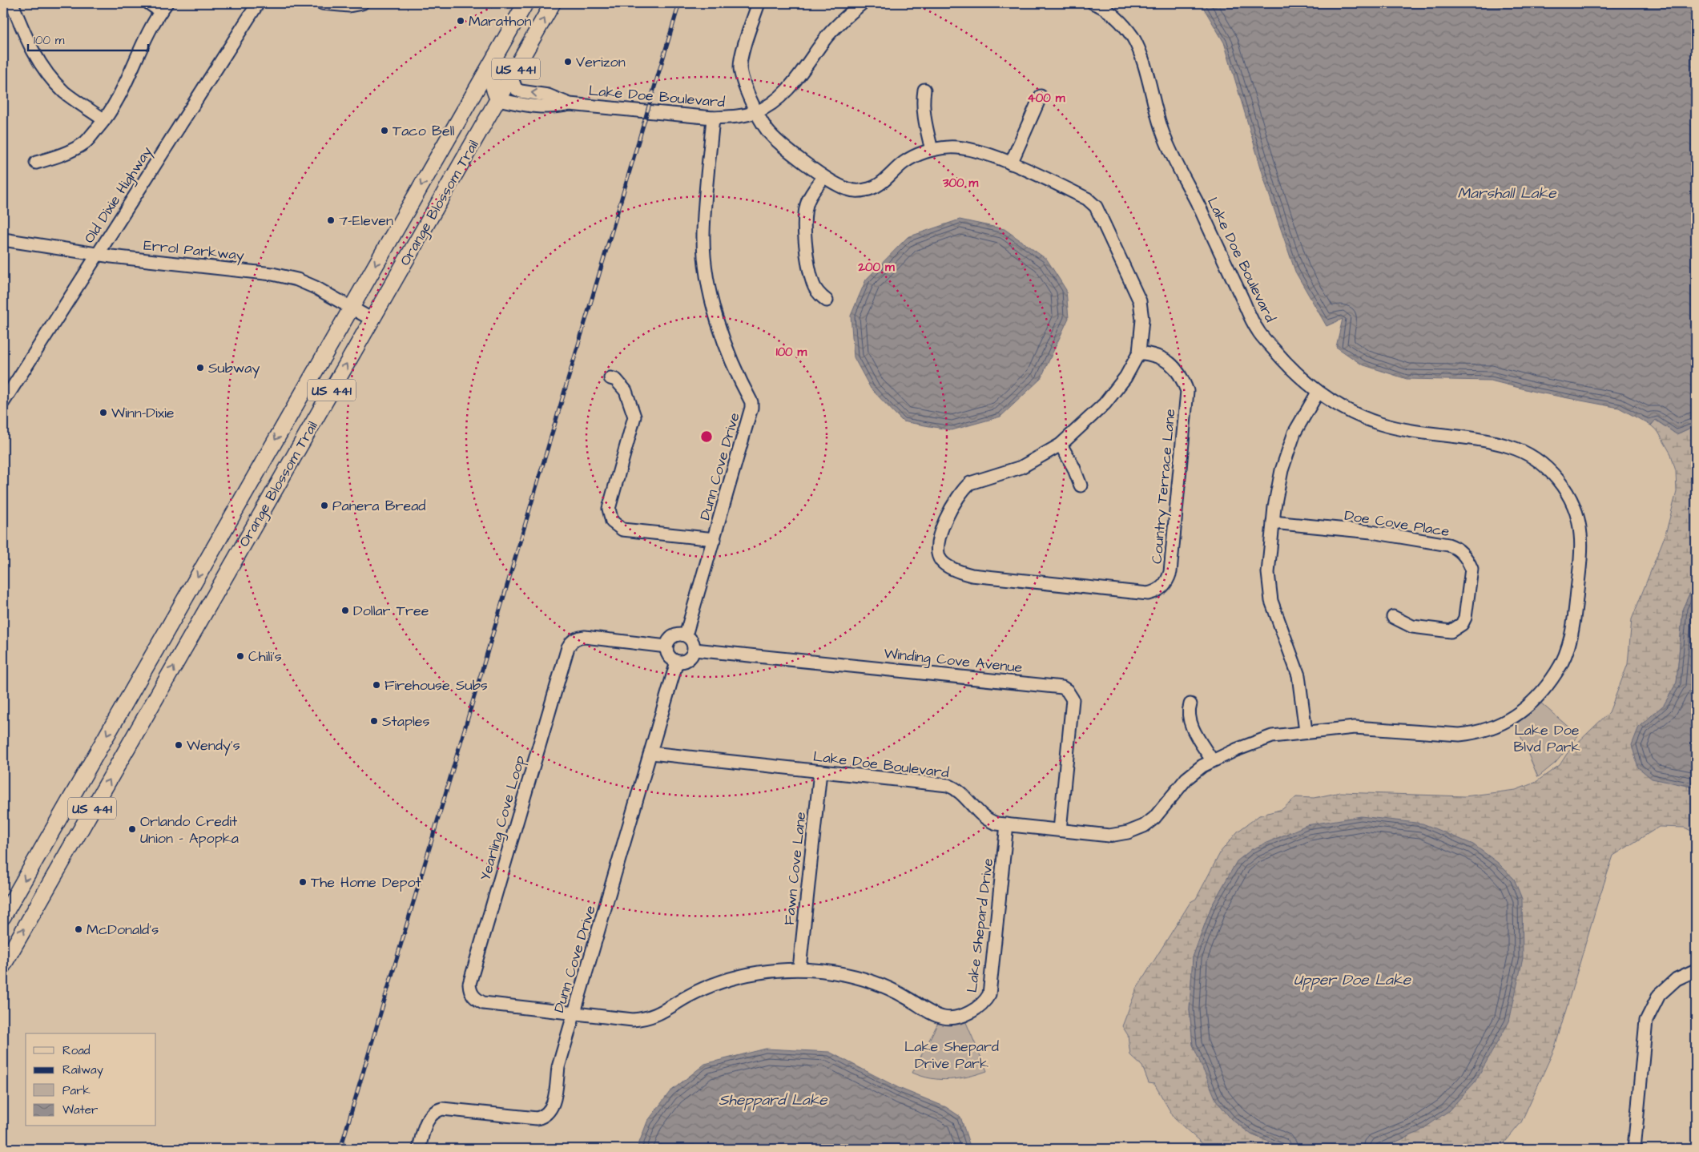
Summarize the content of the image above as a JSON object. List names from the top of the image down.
{
  "streets": {
    "main road": ["US 441", "Orange Blossom Trail"],
    "street": [
      "Lake Doe Boulevard",
      "Old Dixie Highway",
      "Errol Parkway",
      "Dunn Cove Drive",
      "Country Terrace Lane",
      "Doe Cove Place",
      "Winding Cove Avenue",
      "Yearling Cove Loop",
      "Fawn Cove Lane",
      "Lake Shepard Drive"
    ]
  },
  "crossings": [
    ["Lake Doe Boulevard", "Orange Blossom Trail"],
    ["Lake Doe Boulevard", "Dunn Cove Drive"],
    ["Lake Doe Boulevard", "Winding Cove Avenue"],
    ["Lake Doe Boulevard", "Fawn Cove Lane"],
    ["Lake Doe Boulevard", "Lake Shepard Drive"],
    ["Old Dixie Highway", "Errol Parkway"],
    ["Orange Blossom Trail", "Errol Parkway"],
    ["Dunn Cove Drive", "Winding Cove Avenue"],
    ["Dunn Cove Drive", "Yearling Cove Loop"],
    ["Dunn Cove Drive", "Lake Shepard Drive"],
    ["Winding Cove Avenue", "Yearling Cove Loop"],
    ["Yearling Cove Loop", "Lake Shepard Drive"],
    ["Fawn Cove Lane", "Lake Shepard Drive"]
  ],
  "water": ["Marshall Lake", "Upper Doe Lake", "Sheppard Lake"],
  "parks": ["Lake Doe Blvd Park", "Lake Shepard Drive Park"],
  "places": [
    "Marathon",
    "Verizon",
    "Taco Bell",
    "7-Eleven",
    "Subway",
    "Winn-Dixie",
    "Panera Bread",
    "Dollar Tree",
    "Chili's",
    "Firehouse Subs",
    "Staples",
    "Wendy's",
    "Orlando Credit Union - Apopka",
    "The Home Depot",
    "McDonald's"
  ],
  "legend": [
    "Road",
    "Railway",
    "Park",
    "Water"
  ],
  "scale_bar": "100 m",
  "rings": [
    "400 m",
    "300 m",
    "200 m",
    "100 m"
  ]
}
